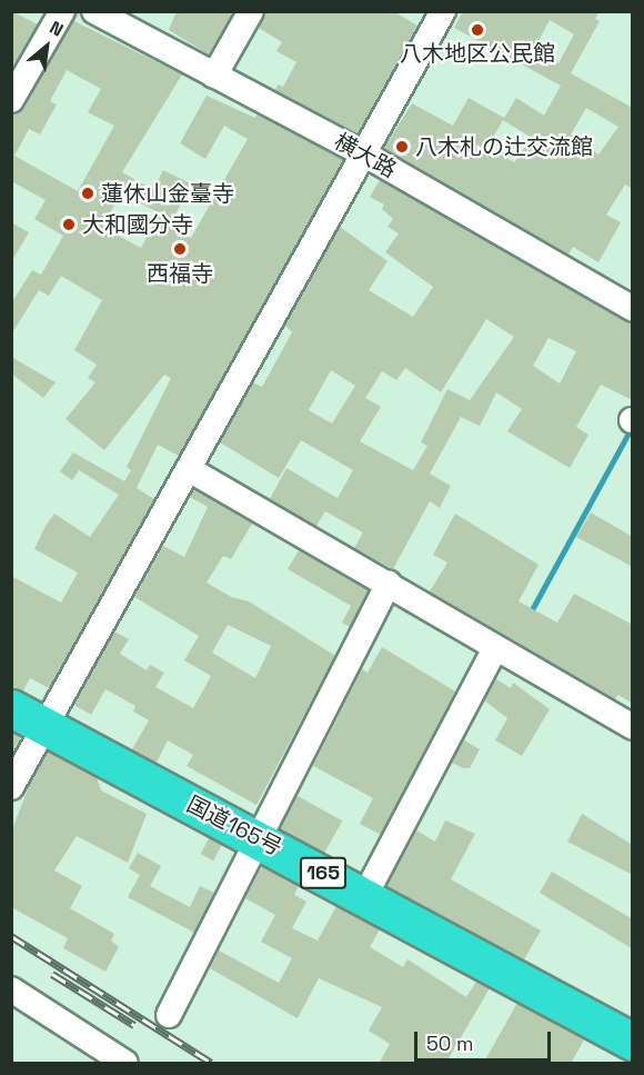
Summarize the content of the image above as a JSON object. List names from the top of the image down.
{
  "streets": {
    "highway": ["国道165号", "165"],
    "street": ["横大路"]
  },
  "places": [
    "八木地区公民館",
    "八木札の辻交流館",
    "蓮休山金臺寺",
    "大和國分寺",
    "西福寺"
  ],
  "scale_bar": "50 m",
  "north": "top right"
}
